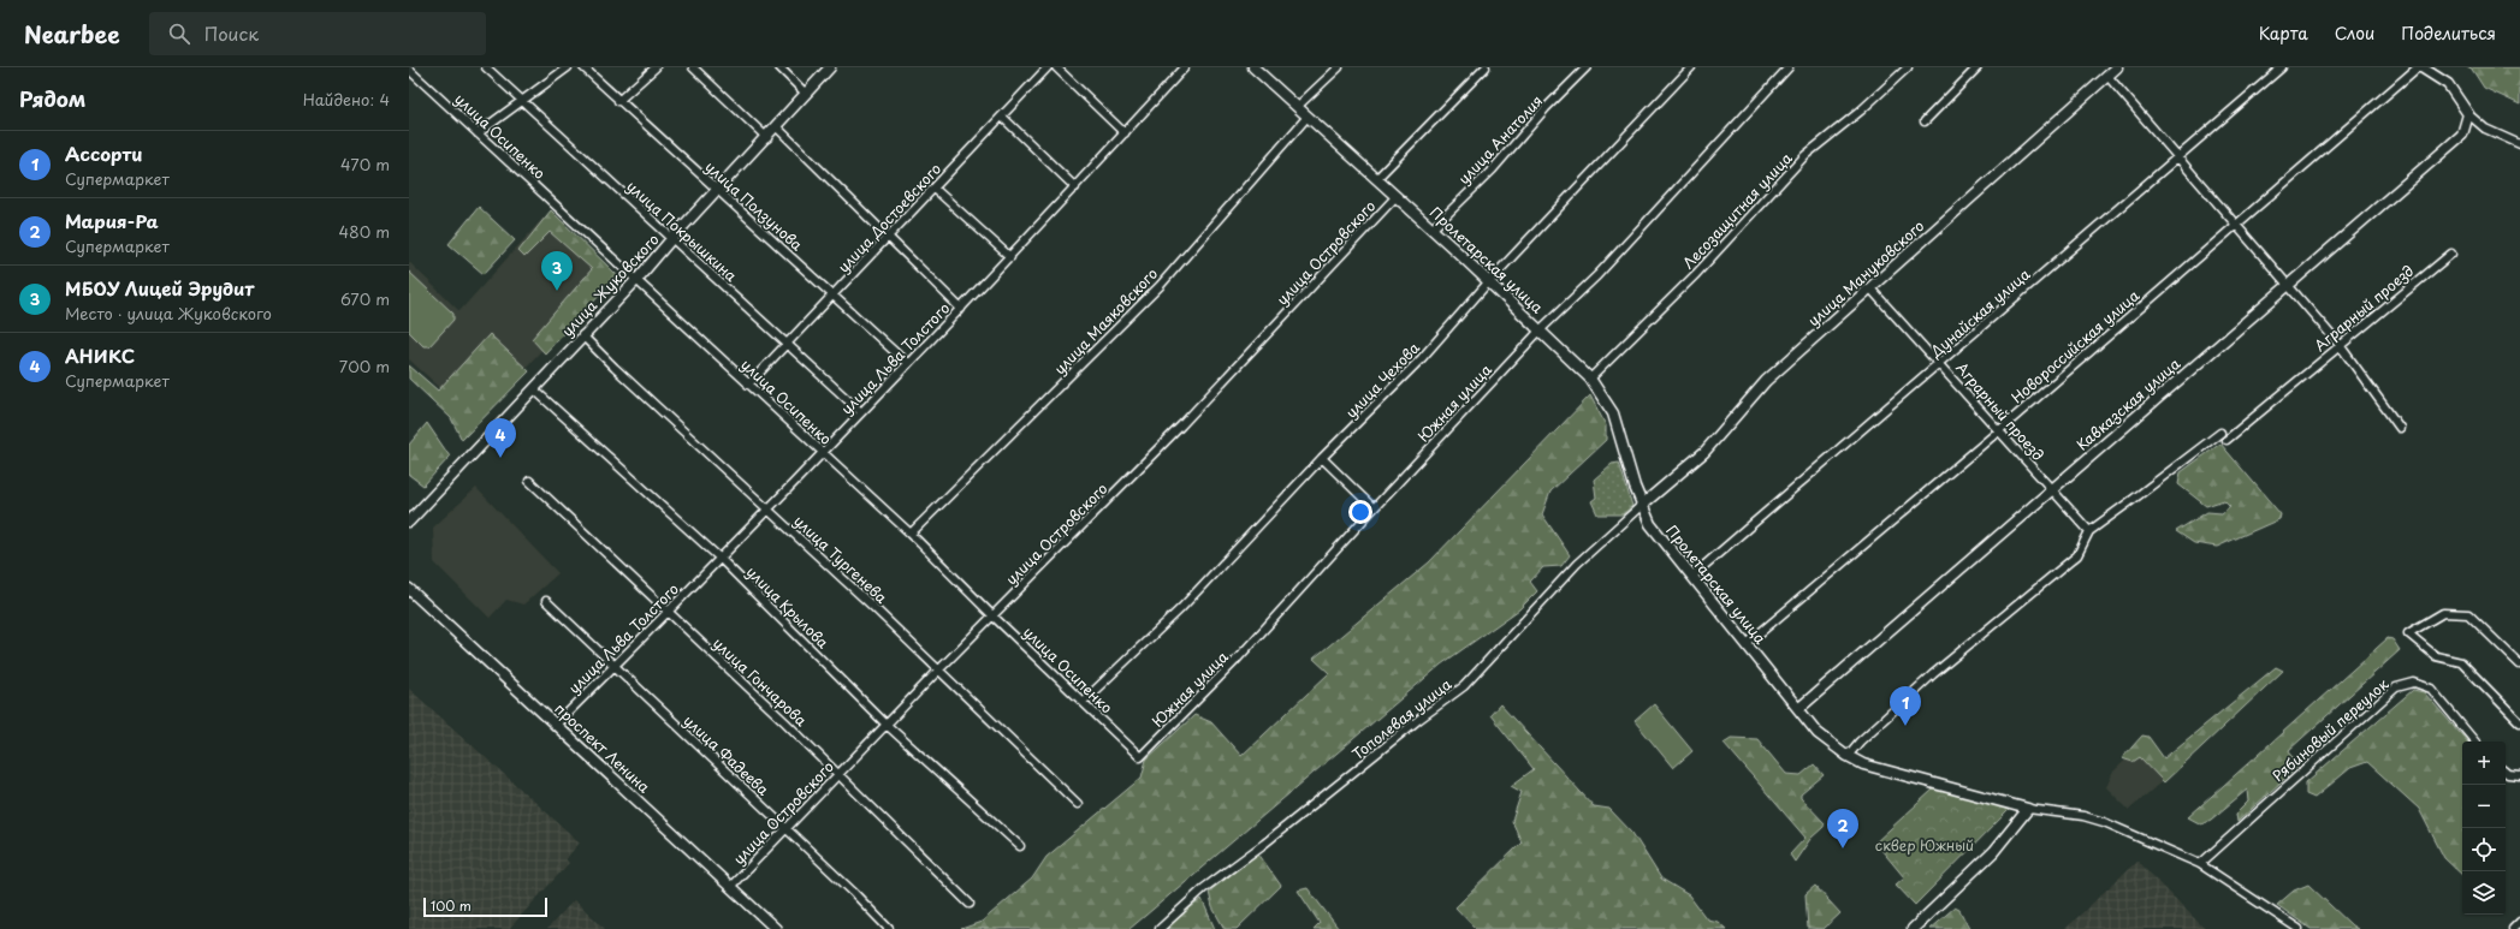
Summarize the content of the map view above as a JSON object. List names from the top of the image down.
{
  "streets": {
    "street": [
      "улица Осипенко",
      "улица Анатолия",
      "улица Ползунова",
      "Лесозащитная улица",
      "улица Достоевского",
      "улица Покрышкина",
      "улица Островского",
      "Пролетарская улица",
      "улица Мануковского",
      "улица Жуковского",
      "Аграрный проезд",
      "Дунайская улица",
      "улица Маяковского",
      "Новороссийская улица",
      "улица Льва Толстого",
      "улица Чехова",
      "Южная улица",
      "Кавказская улица",
      "улица Тургенева",
      "улица Крылова",
      "улица Гончарова",
      "Тополевая улица",
      "Рябиновый переулок",
      "проспект Ленина",
      "улица Фадеева"
    ]
  },
  "crossings": [
    ["улица Осипенко", "улица Достоевского"],
    ["улица Осипенко", "улица Островского"],
    ["улица Осипенко", "улица Жуковского"],
    ["улица Осипенко", "улица Маяковского"],
    ["улица Осипенко", "улица Льва Толстого"],
    ["улица Осипенко", "улица Чехова"],
    ["улица Осипенко", "Южная улица"],
    ["улица Анатолия", "Пролетарская улица"],
    ["улица Ползунова", "улица Достоевского"],
    ["улица Ползунова", "улица Жуковского"],
    ["улица Ползунова", "улица Льва Толстого"],
    ["Лесозащитная улица", "Пролетарская улица"],
    ["улица Достоевского", "улица Покрышкина"],
    ["улица Покрышкина", "улица Жуковского"],
    ["улица Покрышкина", "улица Льва Толстого"],
    ["улица Островского", "Пролетарская улица"],
    ["улица Островского", "улица Тургенева"],
    ["улица Островского", "улица Крылова"],
    ["улица Островского", "улица Гончарова"],
    ["улица Островского", "проспект Ленина"],
    ["улица Островского", "улица Фадеева"],
    ["Пролетарская улица", "улица Мануковского"],
    ["Пролетарская улица", "Дунайская улица"],
    ["Пролетарская улица", "улица Маяковского"],
    ["Пролетарская улица", "Новороссийская улица"],
    ["Пролетарская улица", "улица Чехова"],
    ["Пролетарская улица", "Южная улица"],
    ["Пролетарская улица", "Кавказская улица"],
    ["Пролетарская улица", "Тополевая улица"],
    ["Пролетарская улица", "Рябиновый переулок"],
    ["улица Мануковского", "Аграрный проезд"],
    ["улица Мануковского", "Тополевая улица"],
    ["улица Жуковского", "улица Тургенева"],
    ["улица Жуковского", "улица Крылова"],
    ["Аграрный проезд", "Дунайская улица"],
    ["Аграрный проезд", "Новороссийская улица"],
    ["Аграрный проезд", "Кавказская улица"],
    ["улица Льва Толстого", "улица Тургенева"],
    ["улица Льва Толстого", "улица Крылова"],
    ["улица Льва Толстого", "улица Гончарова"],
    ["улица Льва Толстого", "проспект Ленина"],
    ["улица Льва Толстого", "улица Фадеева"]
  ],
  "parks": ["сквер Южный"],
  "scale_bar": "100 m",
  "page": {
    "header": "Nearbee",
    "search": "Поиск",
    "nav": ["Карта", "Слои", "Поделиться"],
    "heading": ["Рядом", "Найдено: 4"],
    "list": [
      {
        "mark": "1",
        "name": "Ассорти",
        "note": "Супермаркет",
        "value": "470 m"
      },
      {
        "mark": "2",
        "name": "Мария-Ра",
        "note": "Супермаркет",
        "value": "480 m"
      },
      {
        "mark": "3",
        "name": "МБОУ Лицей Эрудит",
        "note": "Место · улица Жуковского",
        "value": "670 m"
      },
      {
        "mark": "4",
        "name": "АНИКС",
        "note": "Супермаркет",
        "value": "700 m"
      }
    ],
    "pins": [
      "3",
      "4",
      "1",
      "2"
    ],
    "map_buttons": ["+", "−"],
    "scale": "100 m"
  }
}
